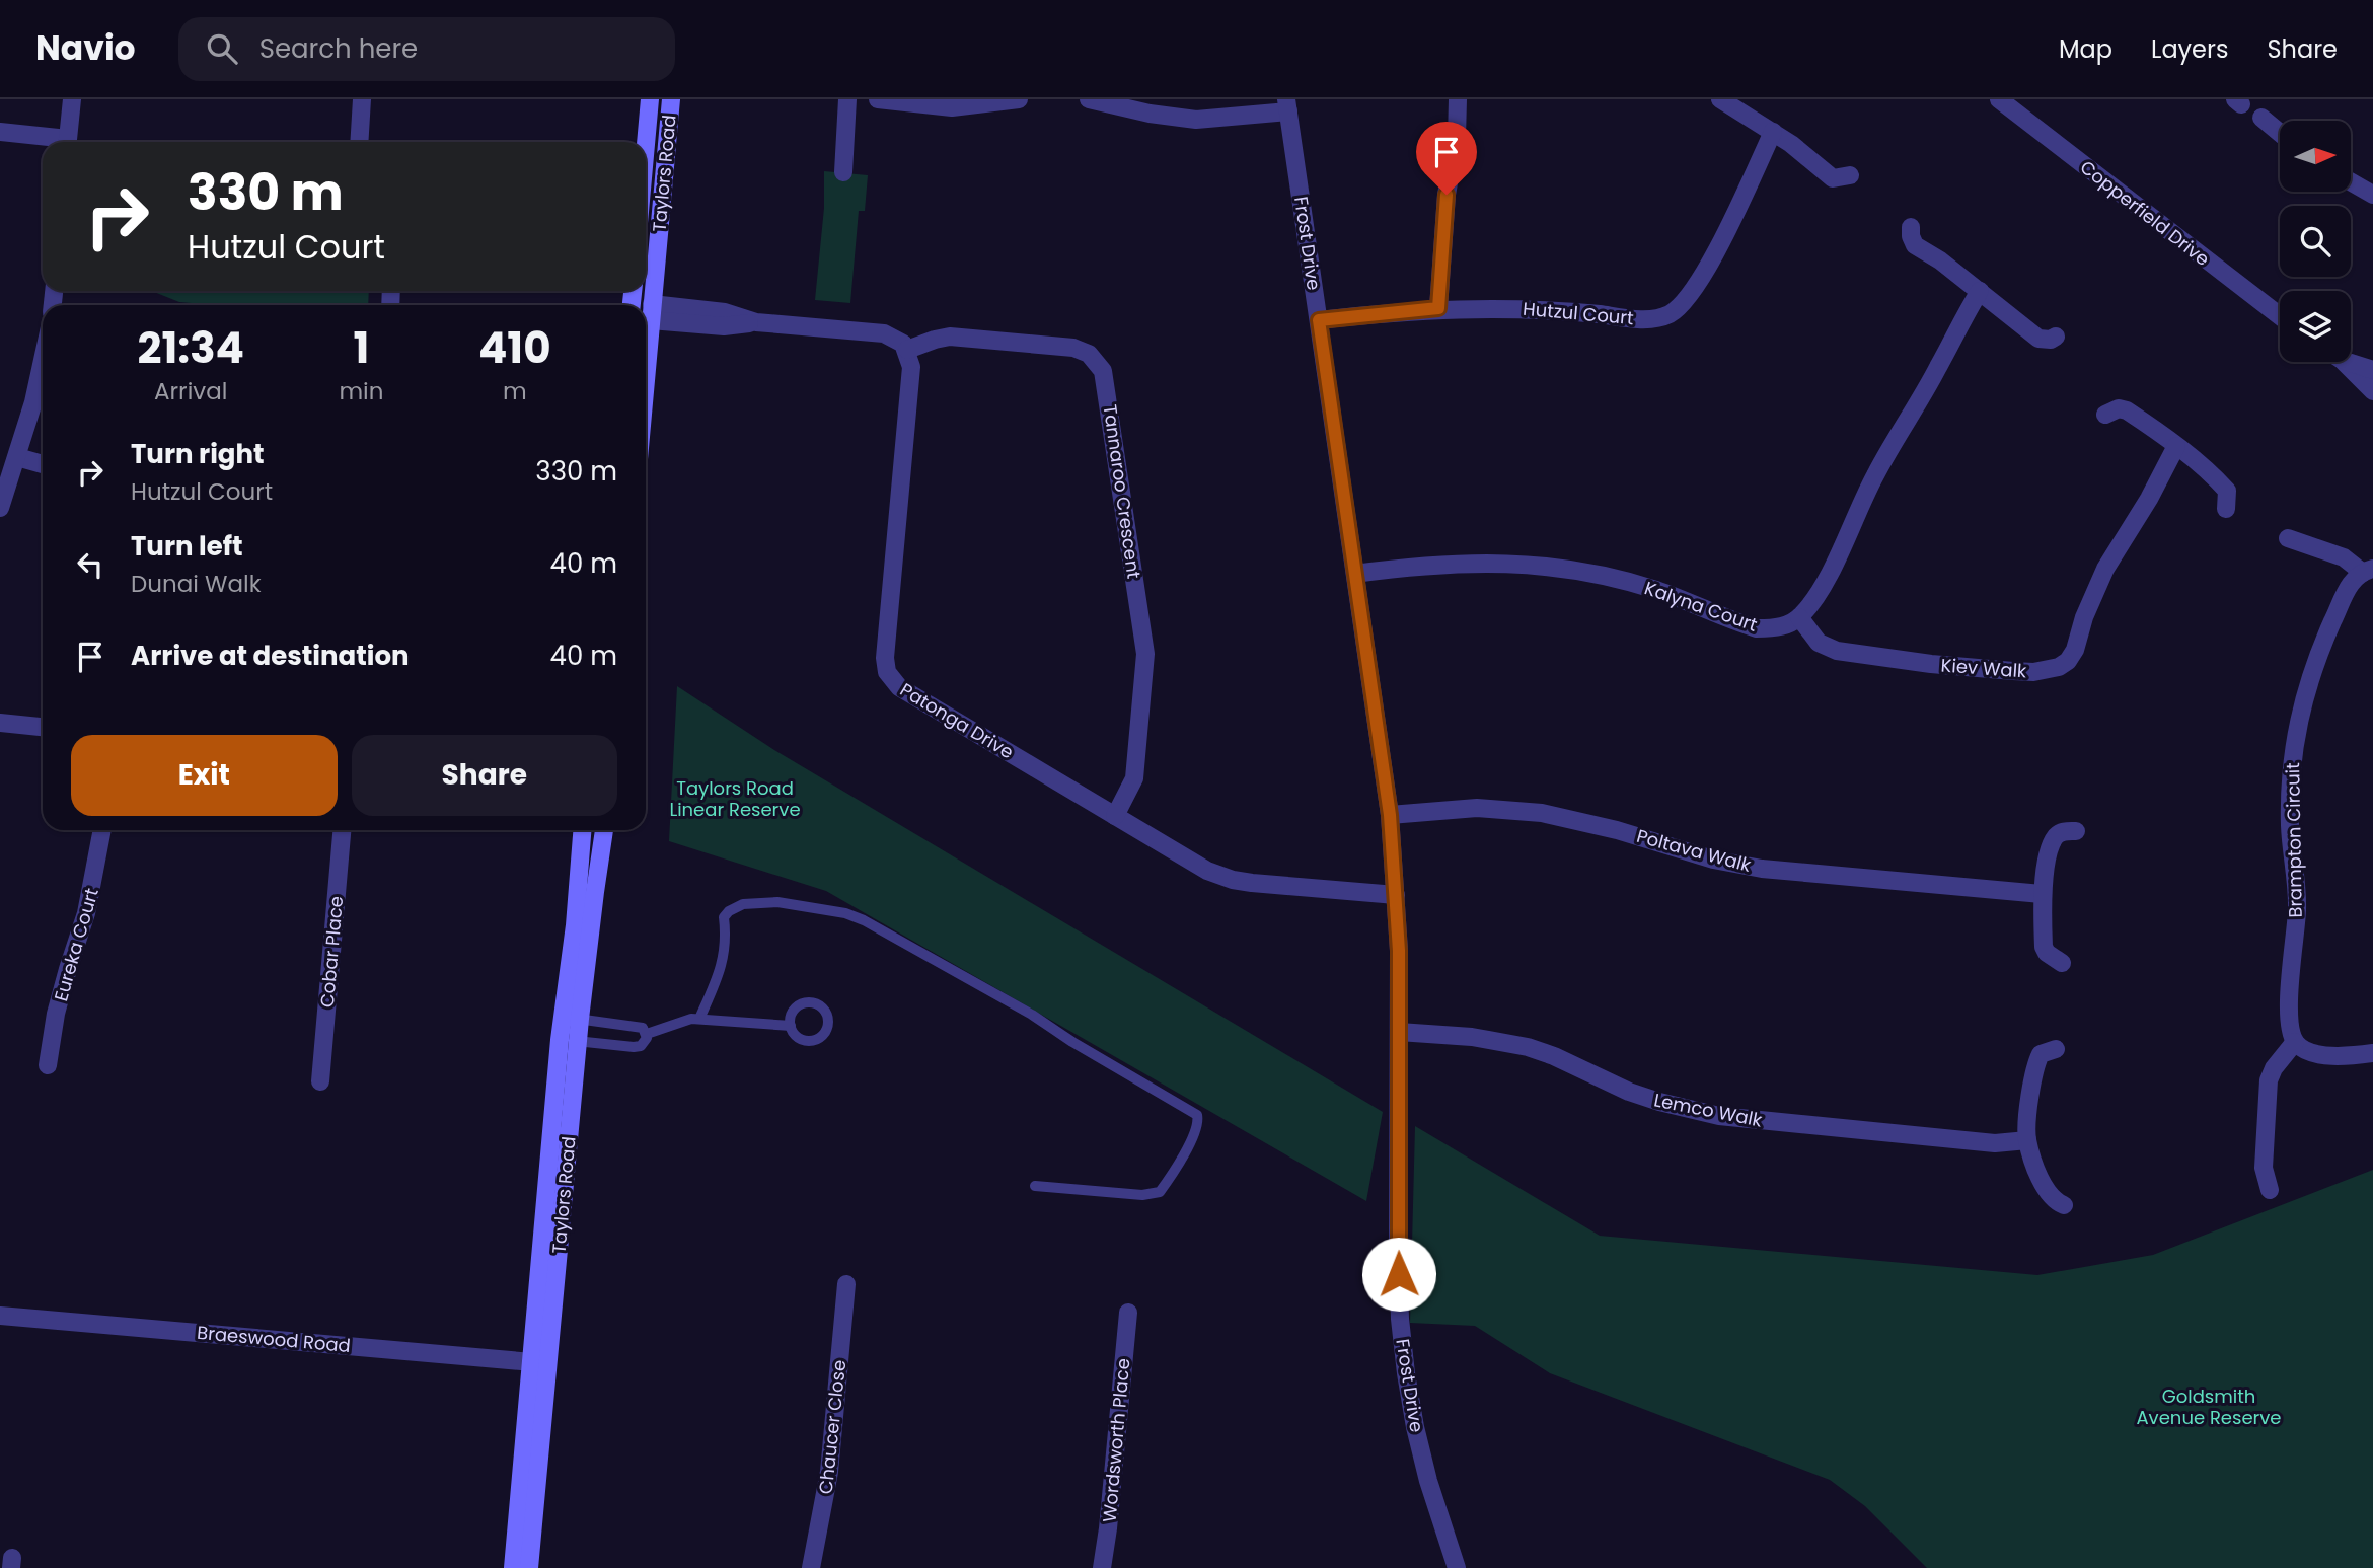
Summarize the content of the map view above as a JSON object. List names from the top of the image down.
{
  "streets": {
    "main road": ["Taylors Road"],
    "street": [
      "Copperfield Drive",
      "Frost Drive",
      "Hutzul Court",
      "Tannaroo Crescent",
      "Kalyna Court",
      "Kiev Walk",
      "Patonga Drive",
      "Brampton Circuit",
      "Poltava Walk",
      "Eureka Court",
      "Cobar Place",
      "Lemco Walk",
      "Braeswood Road",
      "Chaucer Close",
      "Wordsworth Place"
    ]
  },
  "crossings": [
    ["Taylors Road", "Braeswood Road"],
    ["Frost Drive", "Hutzul Court"],
    ["Frost Drive", "Kalyna Court"],
    ["Frost Drive", "Patonga Drive"],
    ["Frost Drive", "Poltava Walk"],
    ["Frost Drive", "Lemco Walk"],
    ["Tannaroo Crescent", "Patonga Drive"],
    ["Kalyna Court", "Kiev Walk"]
  ],
  "parks": ["Taylors Road Linear Reserve", "Goldsmith Avenue Reserve"],
  "north": "right",
  "page": {
    "header": "Navio",
    "search": "Search here",
    "nav": ["Map", "Layers", "Share"],
    "turn": ["330 m", "Hutzul Court"],
    "eta": [
      "21:34",
      "Arrival",
      "1",
      "min",
      "410",
      "m"
    ],
    "list": [
      {
        "name": "Turn right",
        "note": "Hutzul Court",
        "value": "330 m"
      },
      {
        "name": "Turn left",
        "note": "Dunai Walk",
        "value": "40 m"
      },
      {
        "name": "Arrive at destination",
        "value": "40 m"
      }
    ],
    "buttons": ["Exit", "Share"]
  }
}
